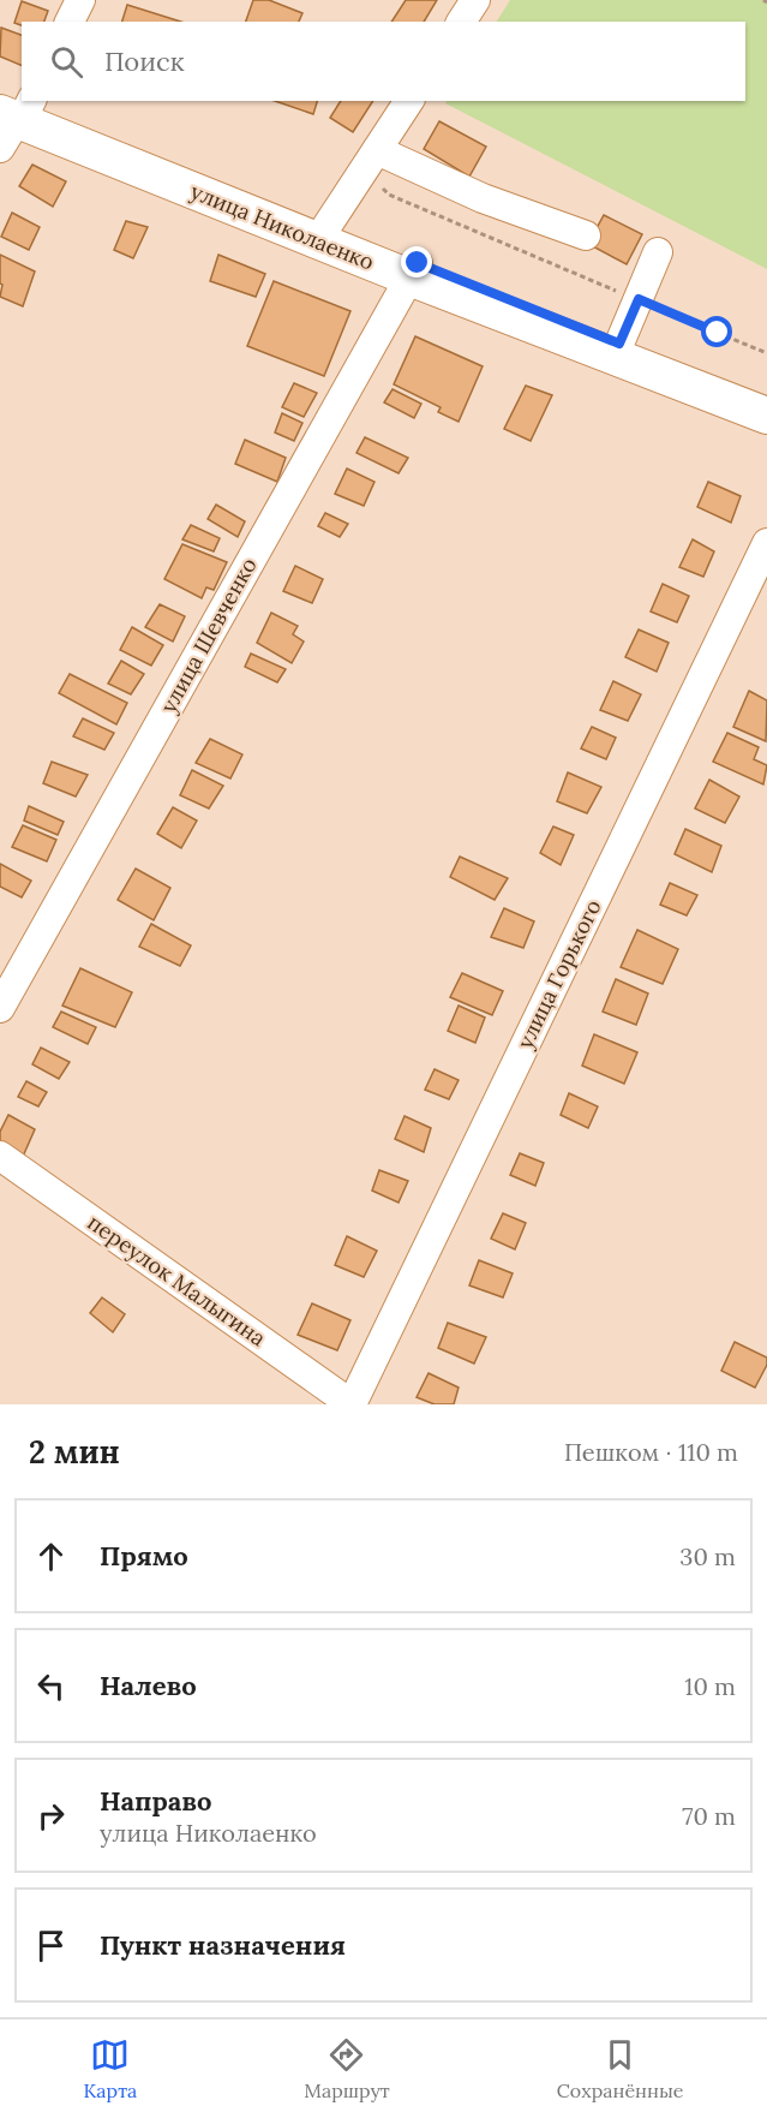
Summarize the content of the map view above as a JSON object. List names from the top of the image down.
{
  "streets": {
    "main road": ["улица Николаенко"],
    "street": ["улица Шевченко", "улица Горького", "переулок Малыгина"]
  },
  "crossings": [
    ["улица Николаенко", "улица Шевченко"],
    ["улица Горького", "переулок Малыгина"]
  ],
  "page": {
    "search": "Поиск",
    "heading": ["2 мин", "Пешком · 110 m"],
    "list": [
      ["Прямо", "30 m"],
      ["Налево", "10 m"],
      ["Направо", "улица Николаенко", "70 m"],
      "Пункт назначения"
    ],
    "nav": ["Карта", "Маршрут", "Сохранённые"]
  }
}
